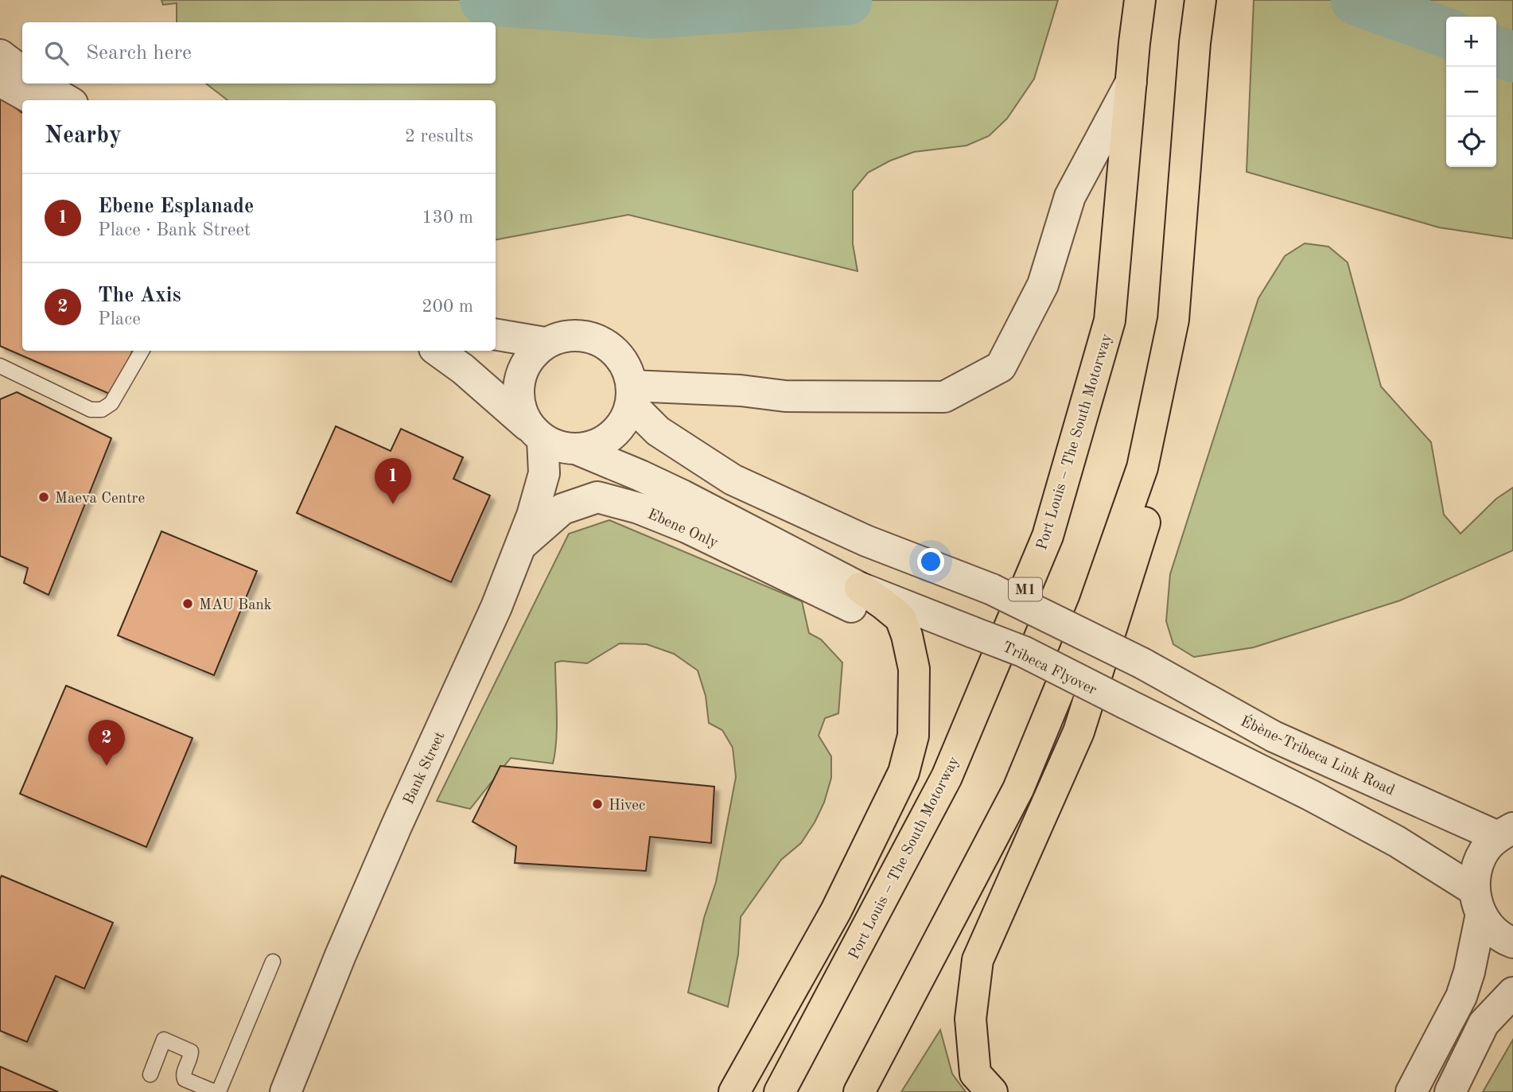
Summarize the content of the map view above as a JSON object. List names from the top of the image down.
{
  "streets": {
    "highway": ["Port Louis – The South Motorway", "M1"],
    "street": [
      "Ebene Only",
      "Tribeca Flyover",
      "Ébène-Tribeca Link Road",
      "Bank Street"
    ]
  },
  "crossings": [
    ["Ebene Only", "Tribeca Flyover"],
    ["Ebene Only", "Bank Street"],
    ["Ébène-Tribeca Link Road", "Bank Street"]
  ],
  "places": ["Maeva Centre", "MAU Bank", "Hivec"],
  "page": {
    "map_buttons": ["+", "−"],
    "search": "Search here",
    "heading": ["Nearby", "2 results"],
    "list": [
      {
        "mark": "1",
        "name": "Ebene Esplanade",
        "note": "Place · Bank Street",
        "value": "130 m"
      },
      {
        "mark": "2",
        "name": "The Axis",
        "note": "Place",
        "value": "200 m"
      }
    ],
    "pins": ["1", "2"]
  }
}
